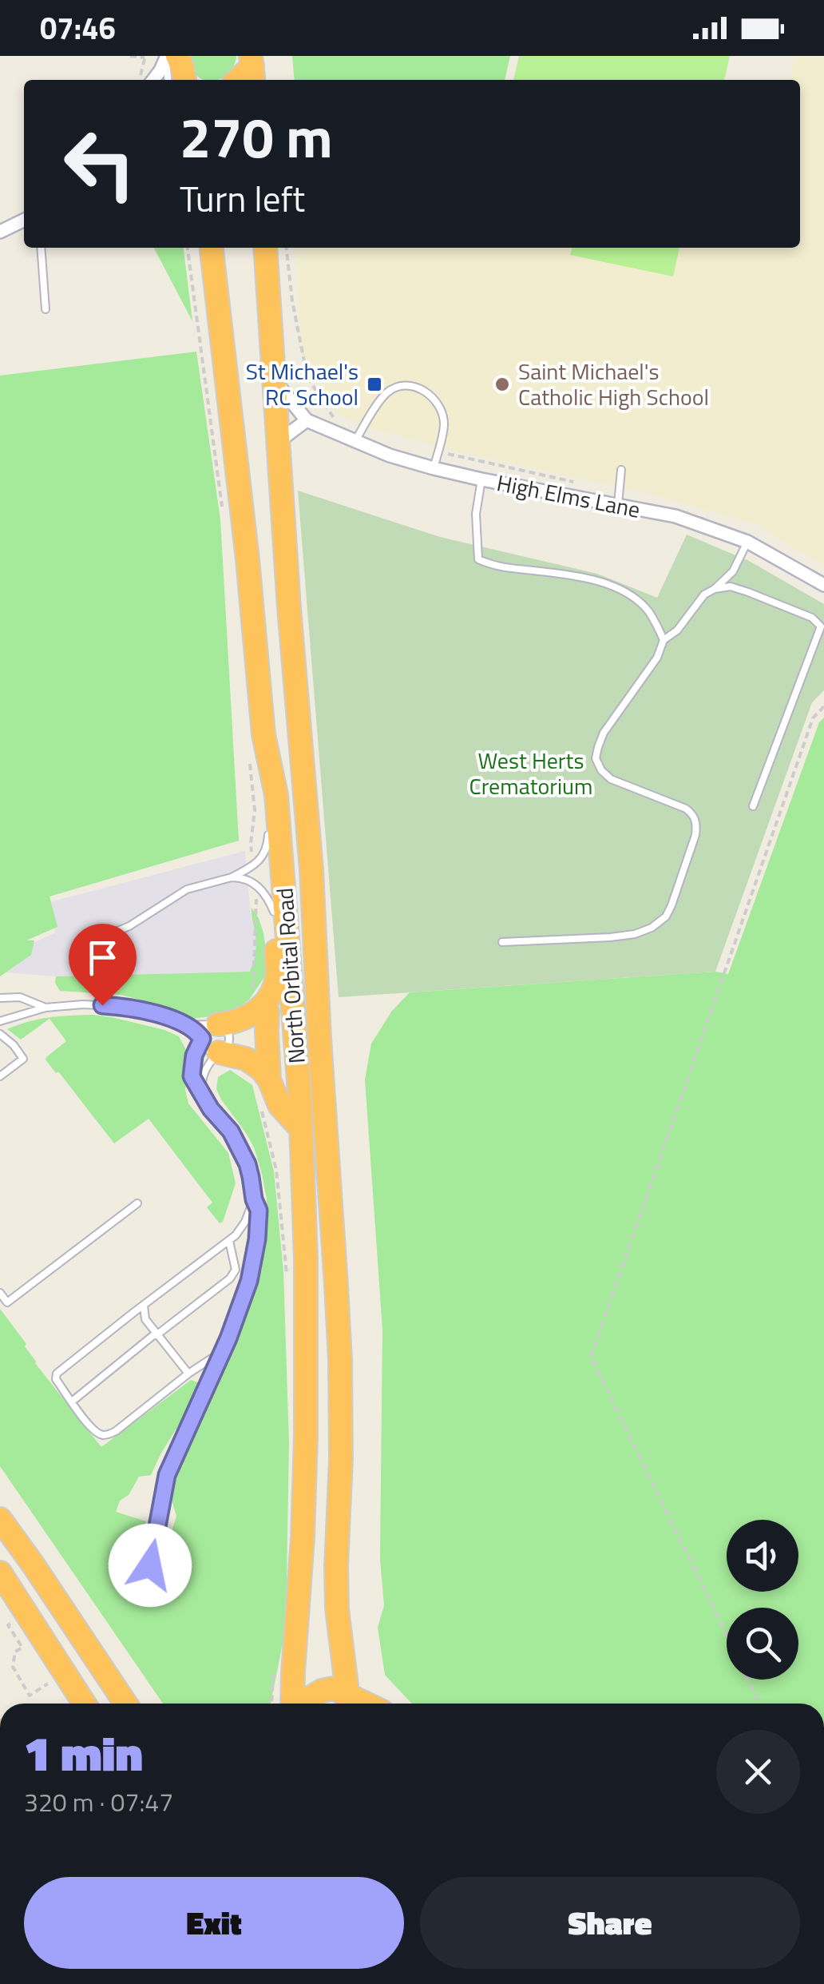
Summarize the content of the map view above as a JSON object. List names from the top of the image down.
{
  "streets": {
    "highway": ["North Orbital Road"],
    "street": ["High Elms Lane"]
  },
  "crossings": [
    ["High Elms Lane", "North Orbital Road"]
  ],
  "parks": ["West Herts Crematorium"],
  "places": {
    "transit": ["St Michael's RC School"],
    "other": ["Saint Michael's Catholic High School"]
  },
  "page": {
    "status": "07:46",
    "turn": ["270 m", "Turn left"],
    "heading": ["1 min", "320 m · 07:47"],
    "buttons": ["Exit", "Share"]
  }
}
